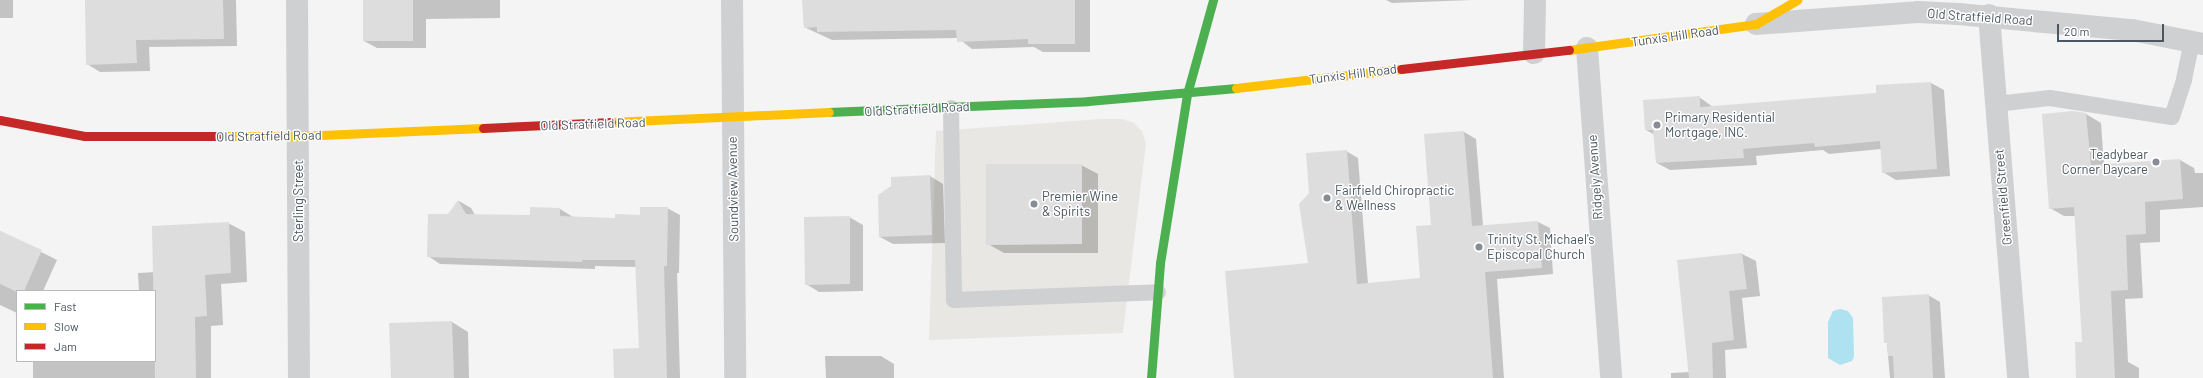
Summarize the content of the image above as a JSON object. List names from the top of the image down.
{
  "streets": {
    "street": [
      "Old Stratfield Road",
      "Tunxis Hill Road",
      "Ridgely Avenue",
      "Soundview Avenue",
      "Greenfield Street",
      "Sterling Street"
    ]
  },
  "crossings": [
    ["Old Stratfield Road", "Tunxis Hill Road"],
    ["Old Stratfield Road", "Soundview Avenue"],
    ["Old Stratfield Road", "Greenfield Street"],
    ["Old Stratfield Road", "Sterling Street"],
    ["Tunxis Hill Road", "Ridgely Avenue"]
  ],
  "places": [
    "Primary Residential Mortgage, INC.",
    "Teadybear Corner Daycare",
    "Fairfield Chiropractic & Wellness",
    "Premier Wine & Spirits",
    "Trinity St. Michael's Episcopal Church"
  ],
  "legend": ["Fast", "Slow", "Jam"],
  "scale_bar": "20 m"
}
